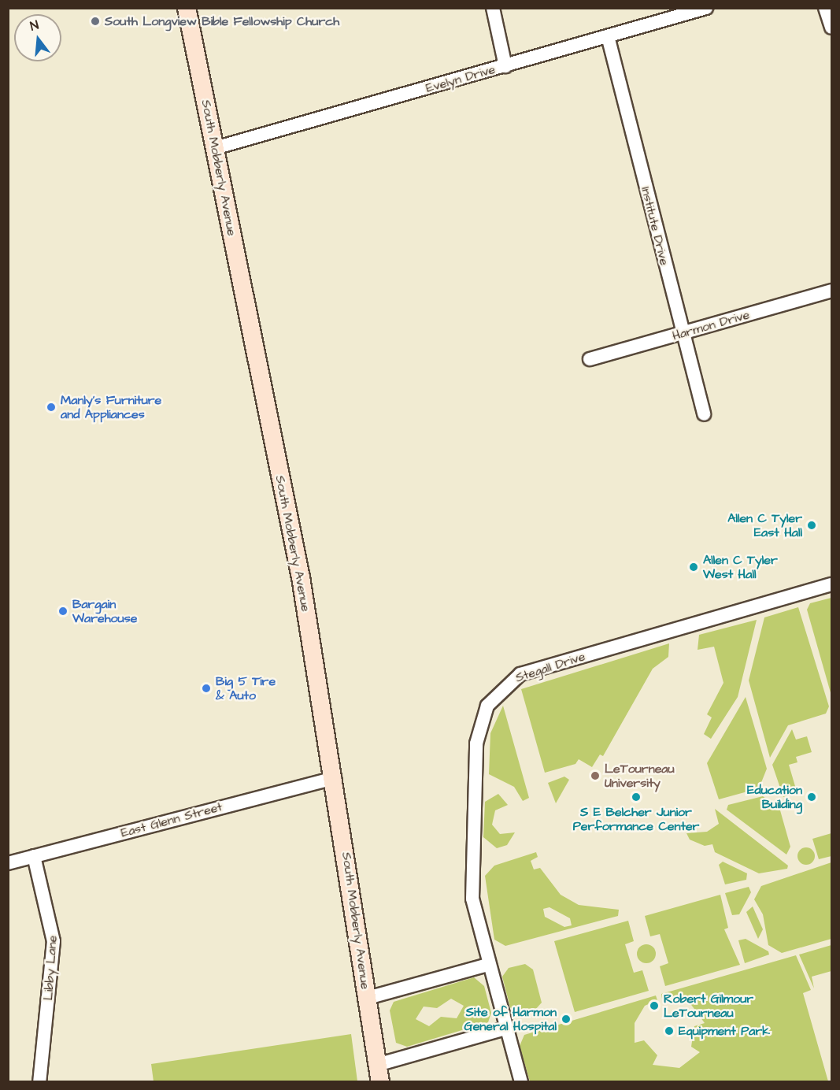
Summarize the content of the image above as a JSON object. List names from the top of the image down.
{
  "streets": {
    "main road": ["South Mobberly Avenue"],
    "street": [
      "Evelyn Drive",
      "Institute Drive",
      "Harmon Drive",
      "Stegall Drive",
      "East Glenn Street",
      "Libby Lane"
    ]
  },
  "crossings": [
    ["Evelyn Drive", "South Mobberly Avenue"],
    ["Evelyn Drive", "Institute Drive"],
    ["South Mobberly Avenue", "East Glenn Street"],
    ["Institute Drive", "Harmon Drive"],
    ["East Glenn Street", "Libby Lane"]
  ],
  "places": [
    "South Longview Bible Fellowship Church",
    "Manly's Furniture and Appliances",
    "Allen C Tyler East Hall",
    "Allen C Tyler West Hall",
    "Bargain Warehouse",
    "Big 5 Tire & Auto",
    "LeTourneau University",
    "S E Belcher Junior Performance Center",
    "Education Building",
    "Robert Gilmour LeTourneau",
    "Site of Harmon General Hospital",
    "Equipment Park"
  ],
  "north": "top"
}
